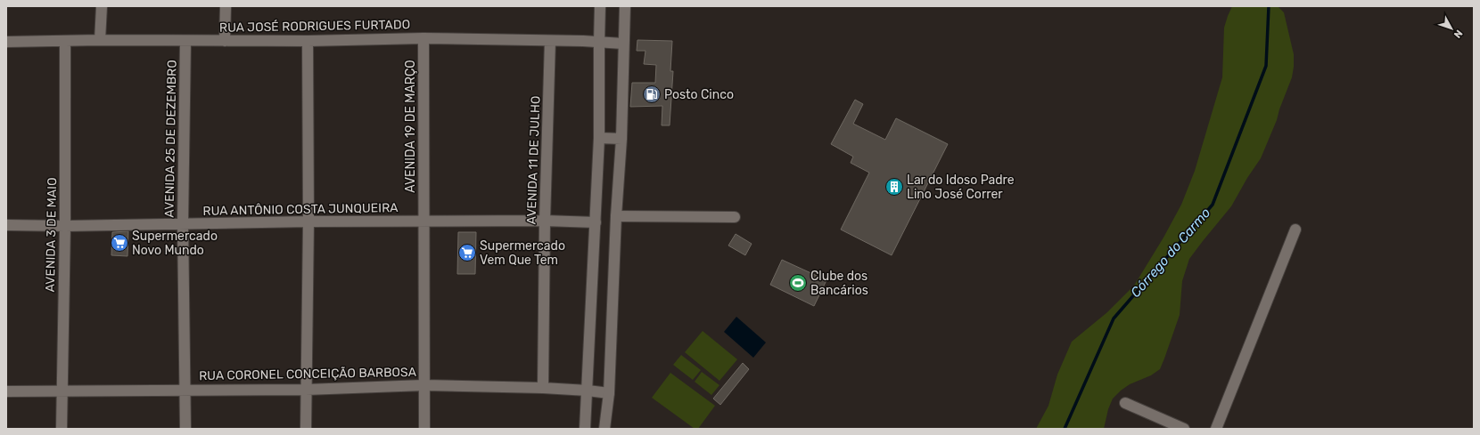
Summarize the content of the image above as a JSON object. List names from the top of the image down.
{
  "streets": {
    "street": [
      "RUA JOSÉ RODRIGUES FURTADO",
      "AVENIDA 19 DE MARÇO",
      "AVENIDA 25 DE DEZEMBRO",
      "AVENIDA 11 DE JULHO",
      "RUA ANTÔNIO COSTA JUNQUEIRA",
      "AVENIDA 3 DE MAIO",
      "RUA CORONEL CONCEIÇÃO BARBOSA"
    ]
  },
  "crossings": [
    ["RUA JOSÉ RODRIGUES FURTADO", "AVENIDA 19 DE MARÇO"],
    ["RUA JOSÉ RODRIGUES FURTADO", "AVENIDA 25 DE DEZEMBRO"],
    ["RUA JOSÉ RODRIGUES FURTADO", "AVENIDA 11 DE JULHO"],
    ["RUA JOSÉ RODRIGUES FURTADO", "AVENIDA 3 DE MAIO"],
    ["AVENIDA 19 DE MARÇO", "RUA ANTÔNIO COSTA JUNQUEIRA"],
    ["AVENIDA 19 DE MARÇO", "RUA CORONEL CONCEIÇÃO BARBOSA"],
    ["AVENIDA 25 DE DEZEMBRO", "RUA ANTÔNIO COSTA JUNQUEIRA"],
    ["AVENIDA 25 DE DEZEMBRO", "RUA CORONEL CONCEIÇÃO BARBOSA"],
    ["AVENIDA 11 DE JULHO", "RUA ANTÔNIO COSTA JUNQUEIRA"],
    ["AVENIDA 11 DE JULHO", "RUA CORONEL CONCEIÇÃO BARBOSA"],
    ["RUA ANTÔNIO COSTA JUNQUEIRA", "AVENIDA 3 DE MAIO"],
    ["AVENIDA 3 DE MAIO", "RUA CORONEL CONCEIÇÃO BARBOSA"]
  ],
  "water": ["Córrego do Carmo"],
  "places": {
    "fuel station": ["Posto Cinco"],
    "building": ["Lar do Idoso Padre Lino José Correr"],
    "supermarket": ["Supermercado Novo Mundo", "Supermercado Vem Que Tem"],
    "sports": ["Clube dos Bancários"]
  },
  "north": "bottom right"
}
